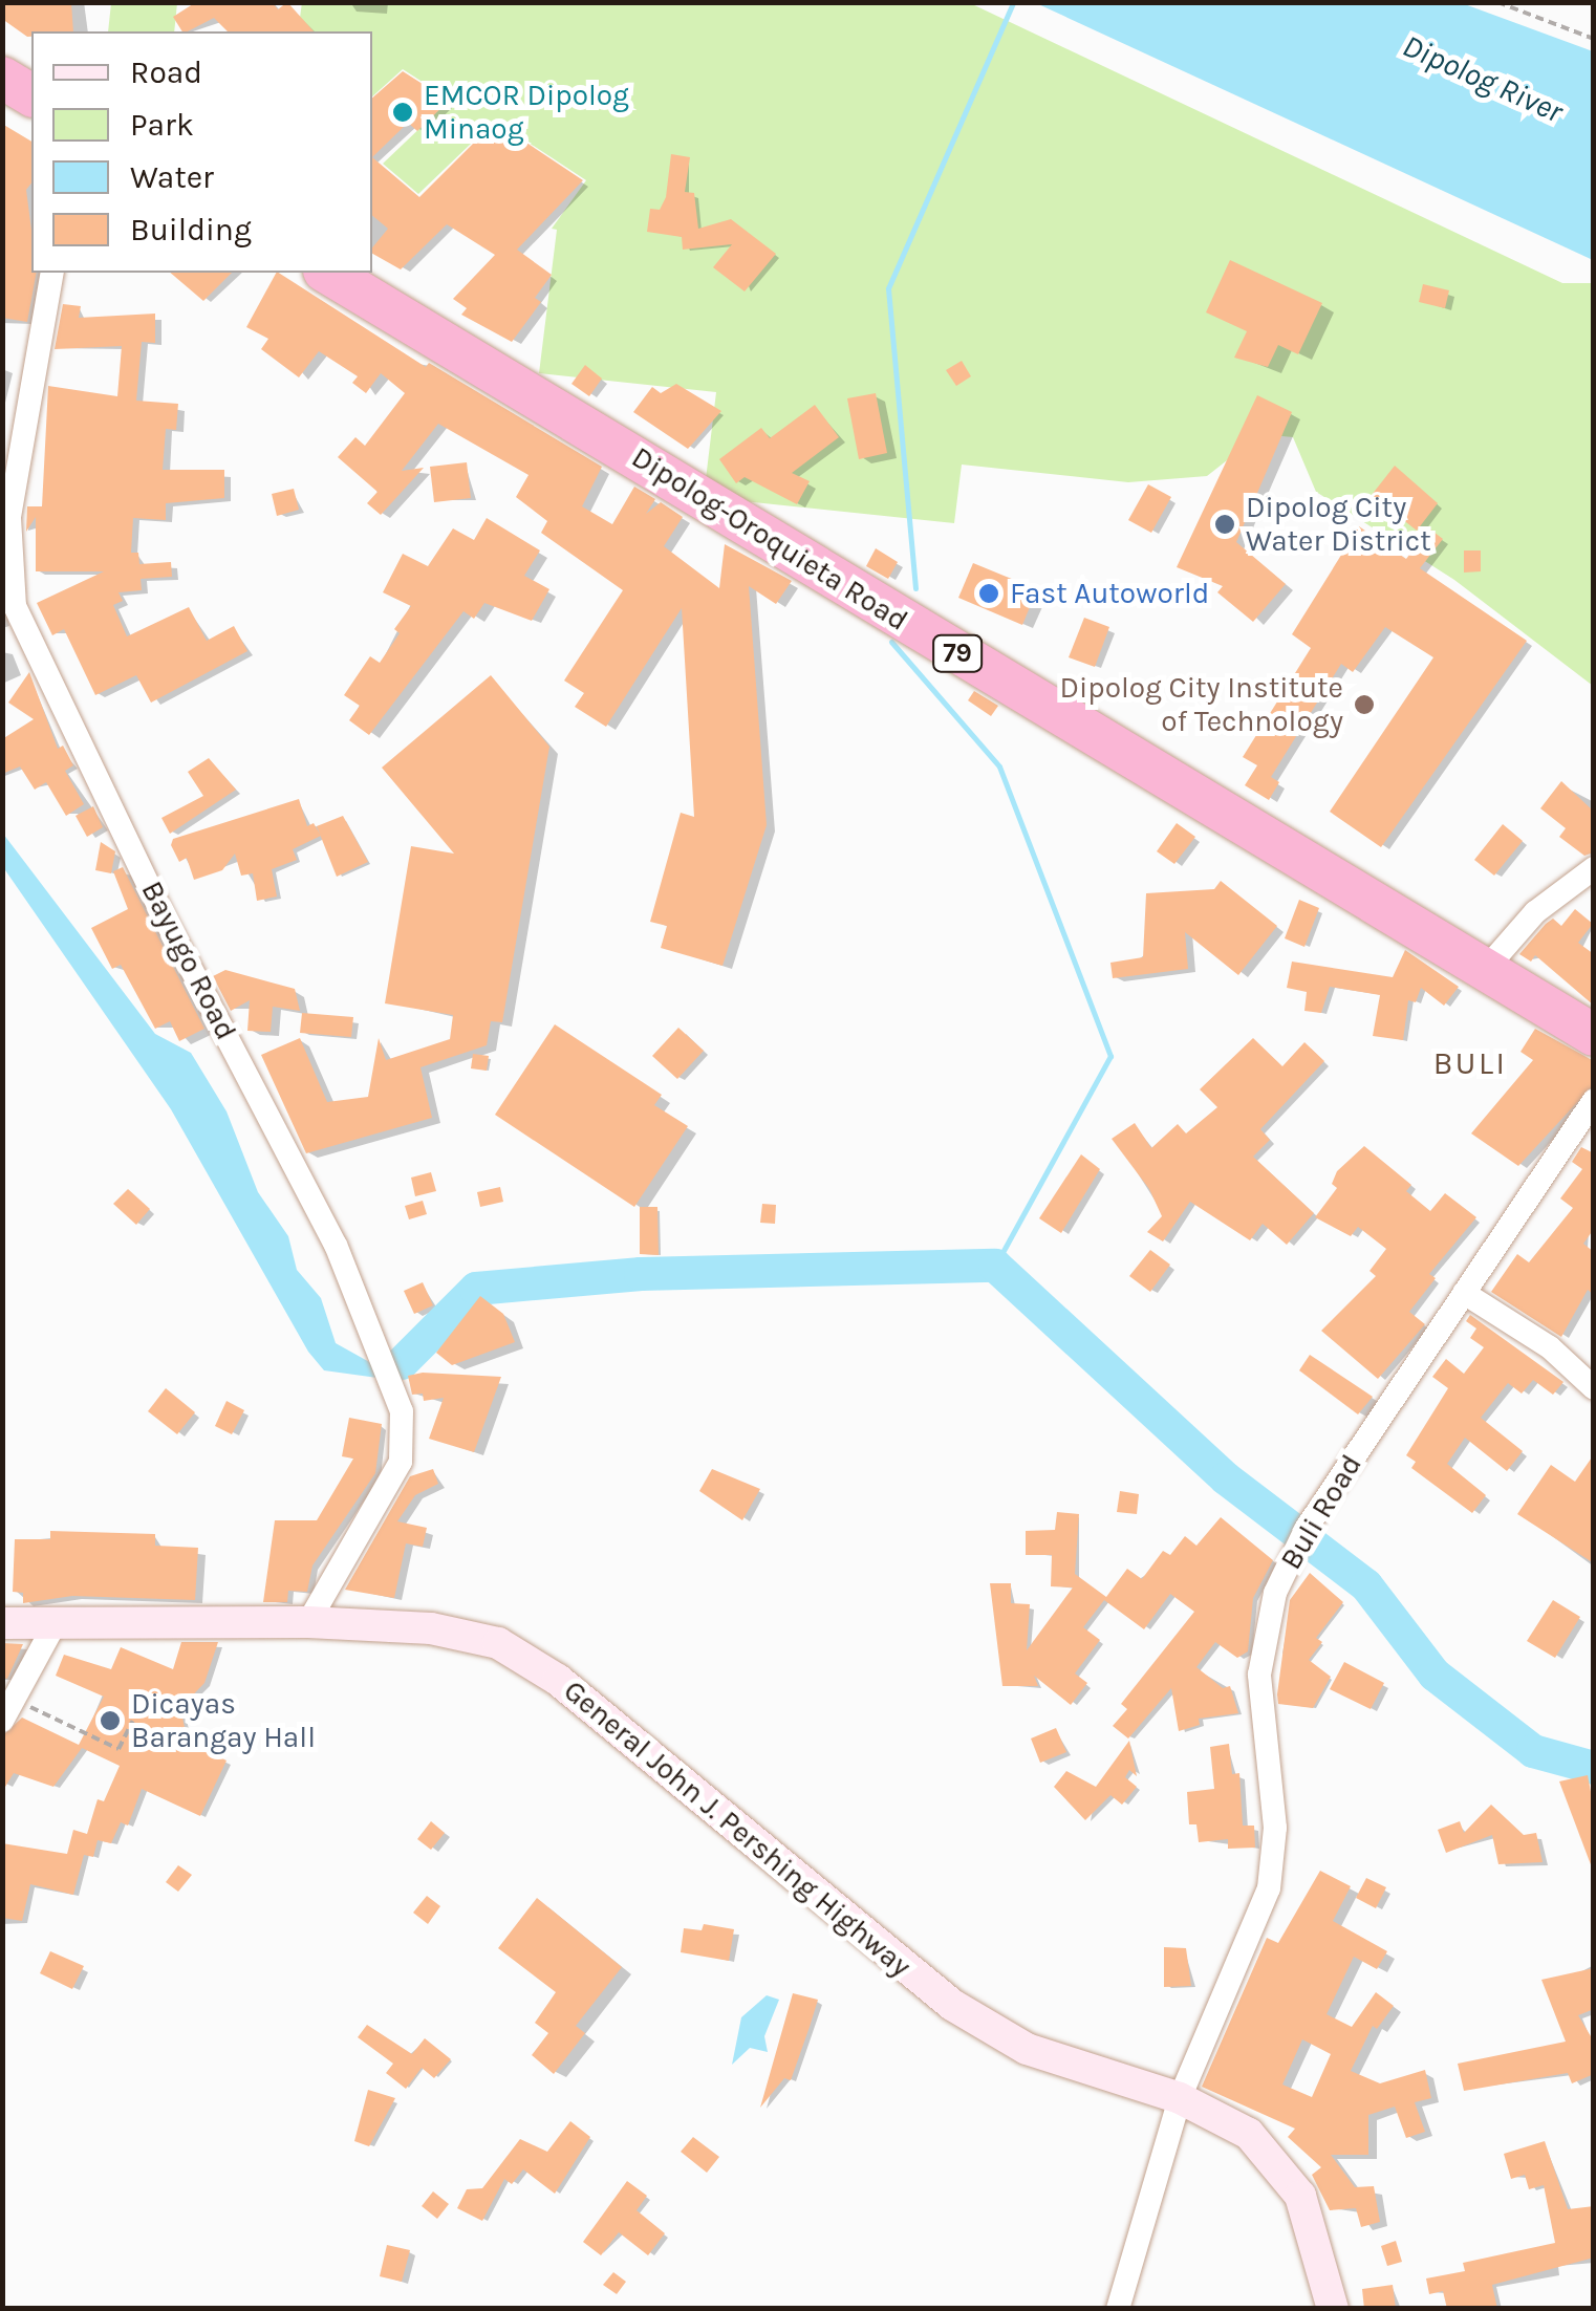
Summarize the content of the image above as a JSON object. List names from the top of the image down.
{
  "streets": {
    "highway": ["Dipolog-Oroquieta Road", "79"],
    "main road": ["General John J. Pershing Highway"],
    "street": ["Bayugo Road", "Buli Road"]
  },
  "crossings": [
    ["Bayugo Road", "General John J. Pershing Highway"],
    ["Buli Road", "General John J. Pershing Highway"]
  ],
  "districts": ["BULI"],
  "water": ["Dipolog River"],
  "places": [
    "EMCOR Dipolog Minaog",
    "Dipolog City Water District",
    "Fast Autoworld",
    "Dipolog City Institute of Technology",
    "Dicayas Barangay Hall"
  ],
  "legend": [
    "Road",
    "Park",
    "Water",
    "Building"
  ]
}
